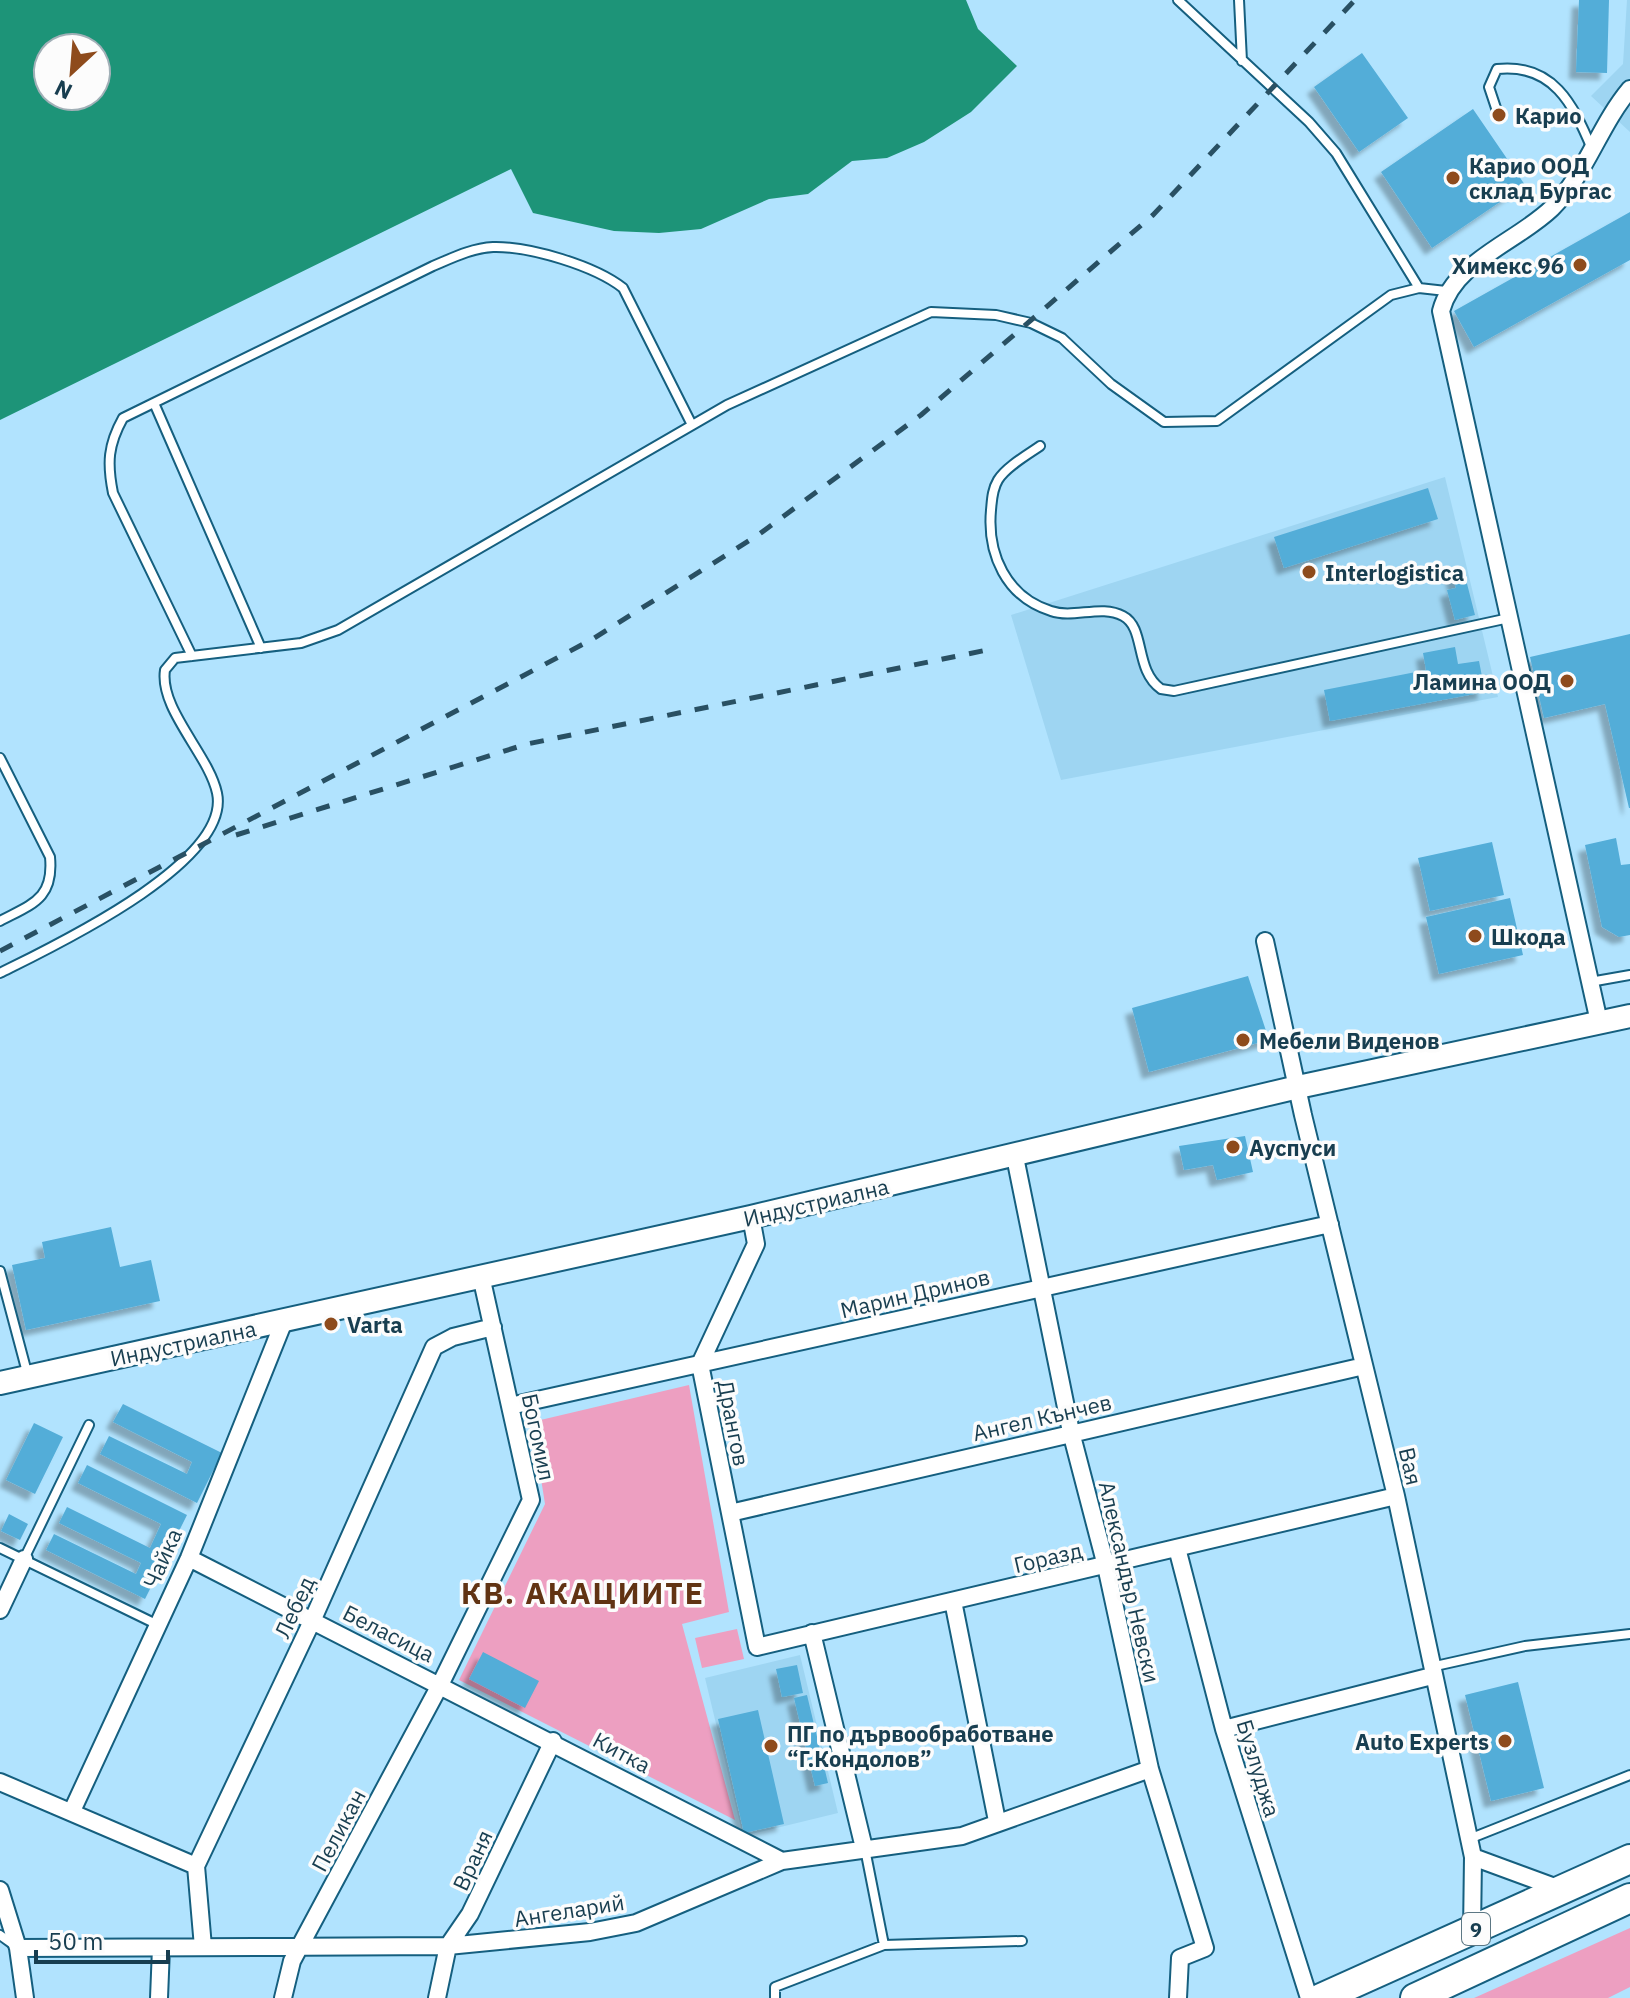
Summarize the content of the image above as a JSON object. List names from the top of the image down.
{
  "streets": {
    "highway": ["9"],
    "main road": ["Индустриална"],
    "street": [
      "Марин Дринов",
      "Ангел Кънчев",
      "Дрангов",
      "Богомил",
      "Вая",
      "Горазд",
      "Чайка",
      "Александър Невски",
      "Лебед",
      "Беласица",
      "Китка",
      "Бузлуджа",
      "Пеликан",
      "Враня",
      "Ангеларий"
    ]
  },
  "crossings": [
    ["Индустриална", "Дрангов"],
    ["Индустриална", "Богомил"],
    ["Индустриална", "Вая"],
    ["Индустриална", "Чайка"],
    ["Индустриална", "Александър Невски"],
    ["Марин Дринов", "Дрангов"],
    ["Марин Дринов", "Богомил"],
    ["Марин Дринов", "Вая"],
    ["Марин Дринов", "Александър Невски"],
    ["Ангел Кънчев", "Дрангов"],
    ["Ангел Кънчев", "Вая"],
    ["Ангел Кънчев", "Александър Невски"],
    ["Дрангов", "Горазд"],
    ["Богомил", "Лебед"],
    ["Богомил", "Беласица"],
    ["Богомил", "Китка"],
    ["Богомил", "Пеликан"],
    ["Вая", "Горазд"],
    ["Вая", "9"],
    ["Горазд", "Александър Невски"],
    ["Горазд", "Бузлуджа"],
    ["Чайка", "Беласица"],
    ["Александър Невски", "Ангеларий"],
    ["Лебед", "Беласица"],
    ["Беласица", "Китка"],
    ["Беласица", "Пеликан"],
    ["Китка", "Пеликан"],
    ["Китка", "Враня"],
    ["Китка", "Ангеларий"],
    ["Пеликан", "Ангеларий"],
    ["Враня", "Ангеларий"]
  ],
  "districts": ["КВ. АКАЦИИТЕ"],
  "places": [
    "Карио",
    "Карио ООД склад Бургас",
    "Химекс 96",
    "Interlogistica",
    "Ламина ООД",
    "Шкода",
    "Мебели Виденов",
    "Ауспуси",
    "Varta",
    "Auto Experts",
    "ПГ по дървообработване “Г.Кондолов”"
  ],
  "scale_bar": "50 m",
  "north": "bottom left"
}
